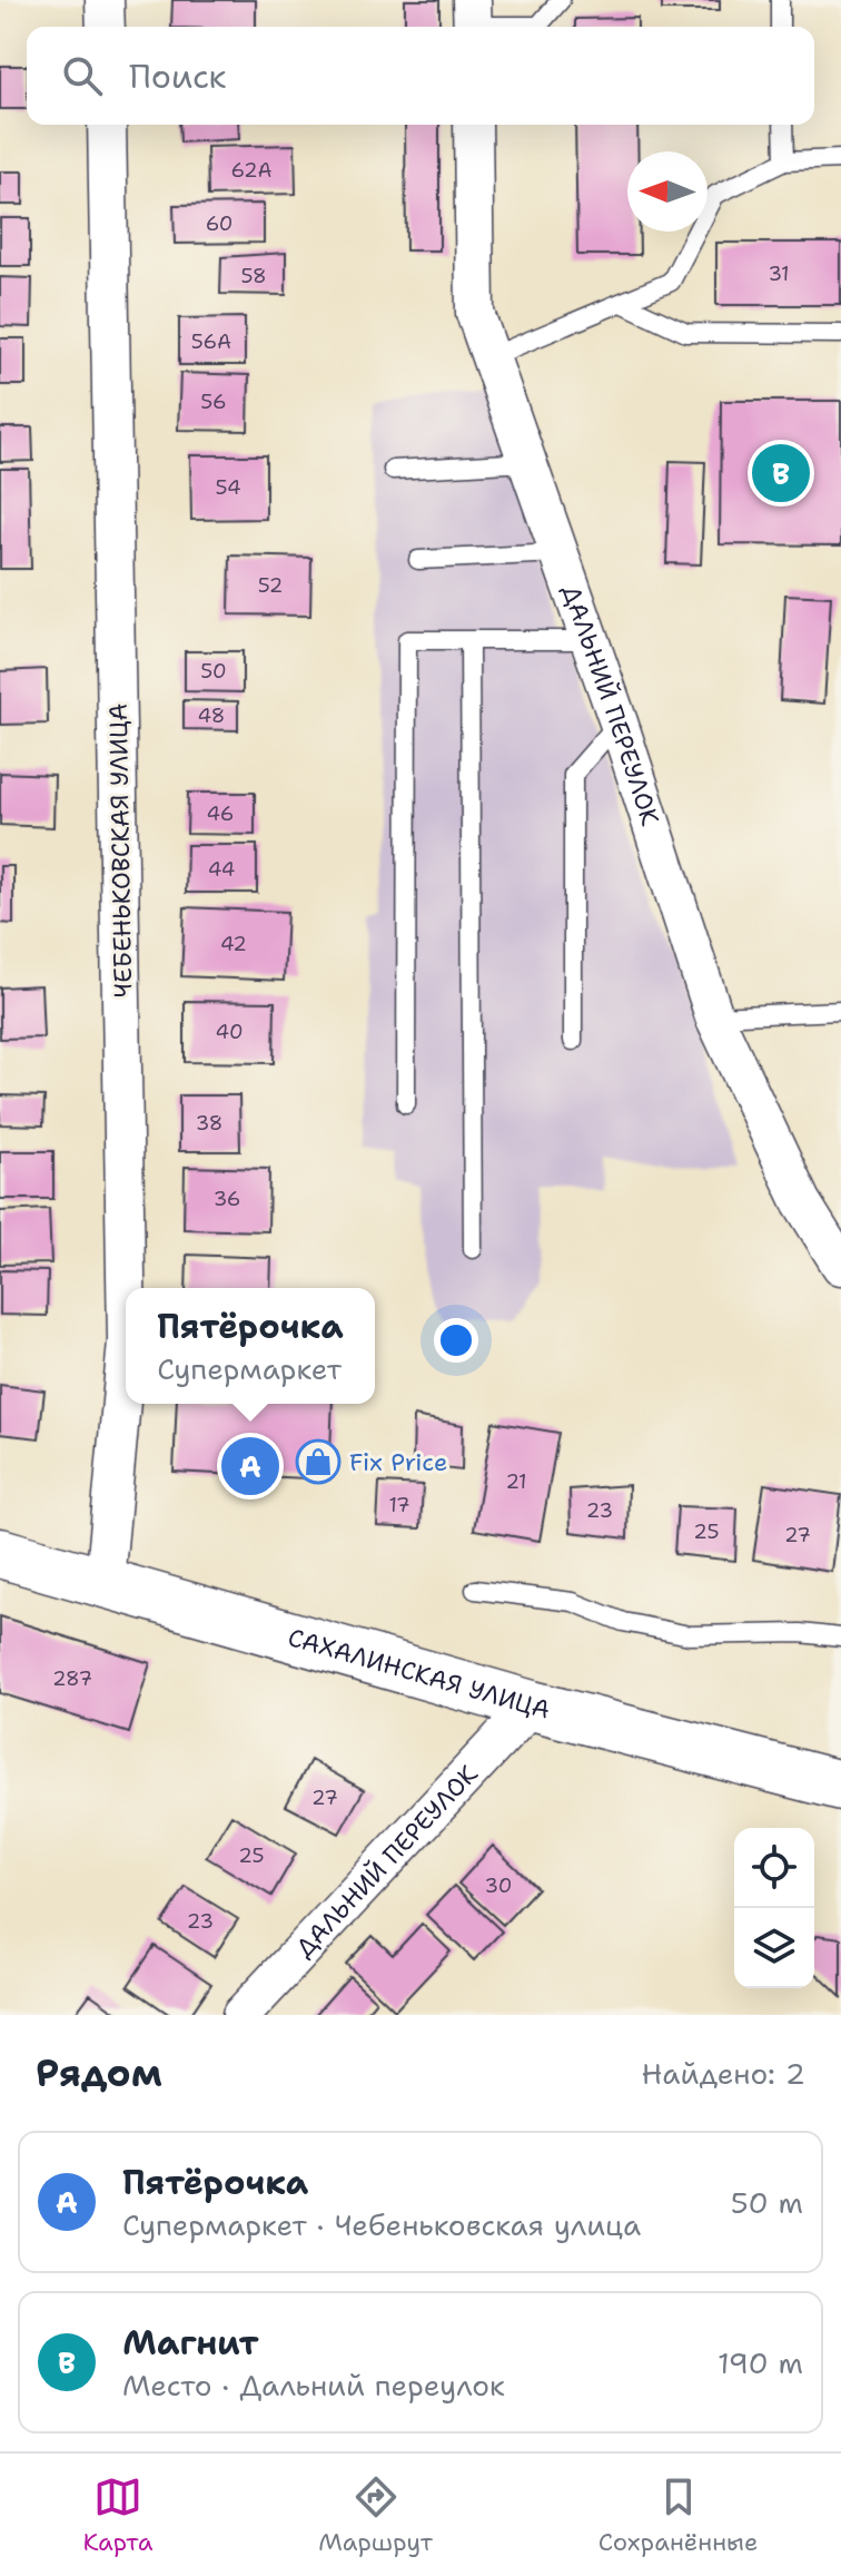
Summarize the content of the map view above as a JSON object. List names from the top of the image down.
{
  "streets": {
    "main road": ["САХАЛИНСКАЯ УЛИЦА"],
    "street": ["ДАЛЬНИЙ ПЕРЕУЛОК", "ЧЕБЕНЬКОВСКАЯ УЛИЦА"]
  },
  "crossings": [
    ["ДАЛЬНИЙ ПЕРЕУЛОК", "САХАЛИНСКАЯ УЛИЦА"],
    ["ЧЕБЕНЬКОВСКАЯ УЛИЦА", "САХАЛИНСКАЯ УЛИЦА"]
  ],
  "places": {
    "shop": ["Fix Price"]
  },
  "house_numbers": [
    "62А",
    "60",
    "31",
    "58",
    "56А",
    "56",
    "54",
    "52",
    "50",
    "48",
    "46",
    "44",
    "42",
    "40",
    "38",
    "36",
    "21",
    "17",
    "23",
    "25",
    "27",
    "287",
    "27",
    "25",
    "30",
    "23"
  ],
  "north": "left",
  "page": {
    "search": "Поиск",
    "pins": ["B", "A"],
    "popup": ["Пятёрочка", "Супермаркет"],
    "heading": ["Рядом", "Найдено: 2"],
    "list": [
      {
        "mark": "A",
        "name": "Пятёрочка",
        "note": "Супермаркет · Чебеньковская улица",
        "value": "50 m"
      },
      {
        "mark": "B",
        "name": "Магнит",
        "note": "Место · Дальний переулок",
        "value": "190 m"
      }
    ],
    "nav": ["Карта", "Маршрут", "Сохранённые"]
  }
}
